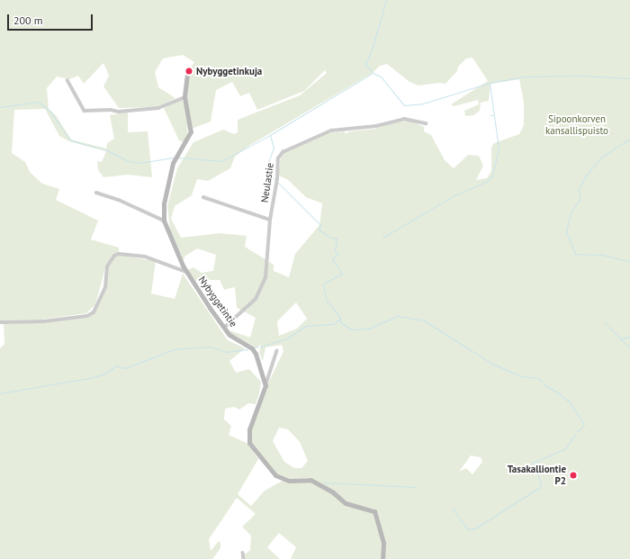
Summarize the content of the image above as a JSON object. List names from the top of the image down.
{
  "streets": {
    "street": ["Neulastie", "Nybyggetintie"]
  },
  "crossings": [
    ["Neulastie", "Nybyggetintie"]
  ],
  "parks": ["Sipoonkorven kansallispuisto"],
  "places": ["Nybyggetinkuja", "Tasakalliontie P2"],
  "scale_bar": "200 m"
}
